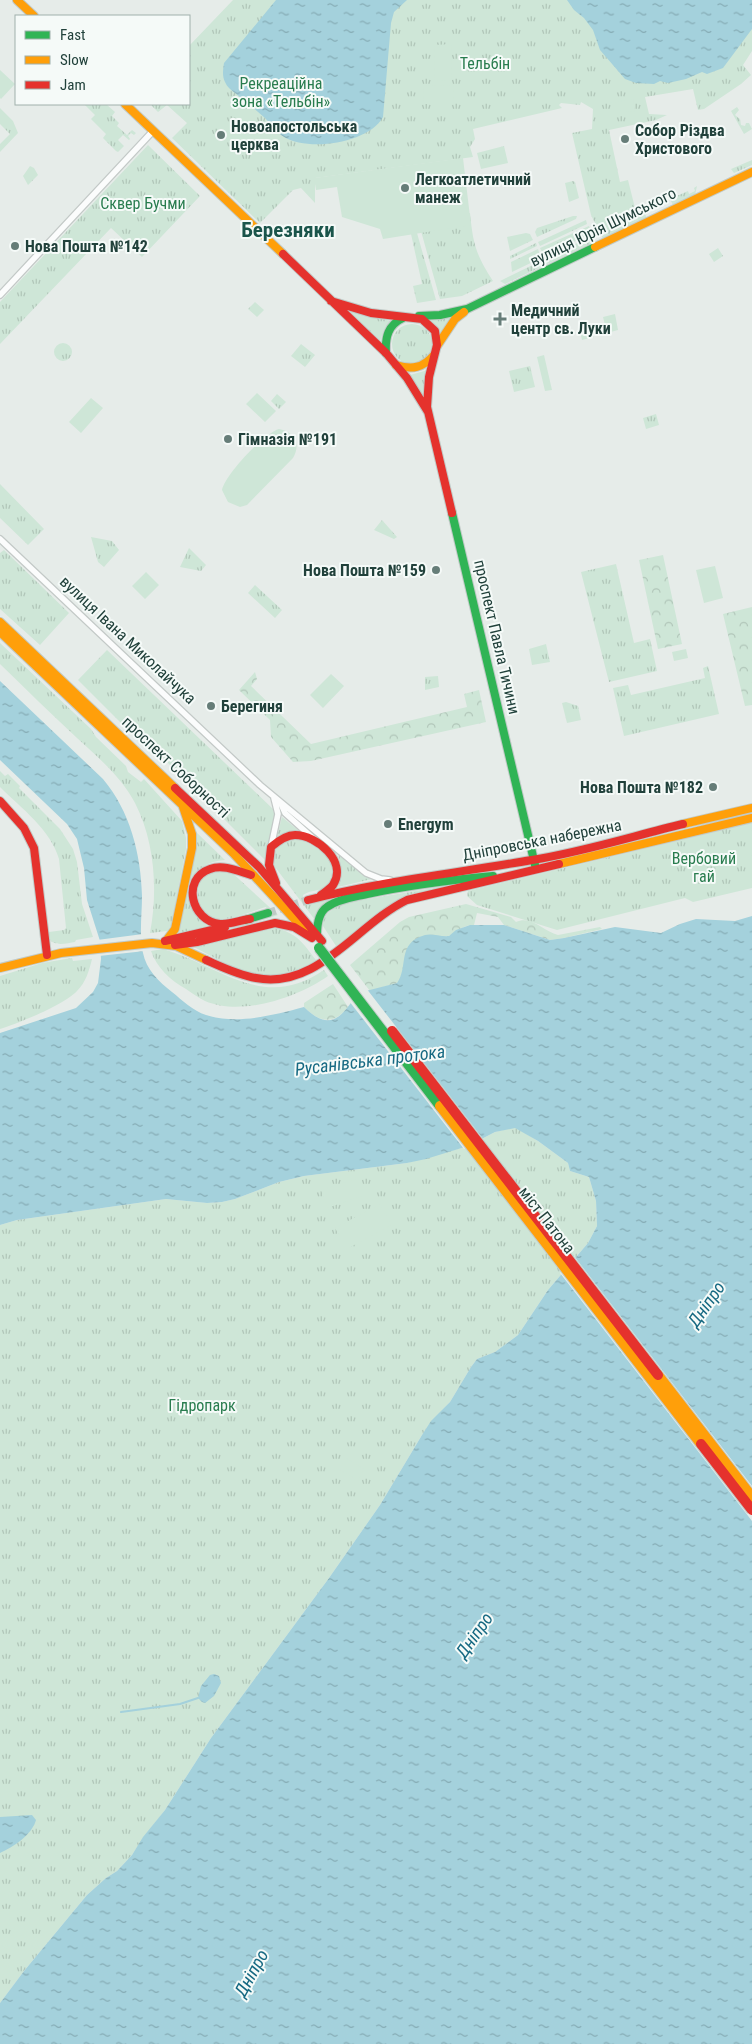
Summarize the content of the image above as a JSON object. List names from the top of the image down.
{
  "streets": {
    "main road": [
      "вулиця Юрія Шумського",
      "проспект Павла Тичини",
      "вулиця Івана Миколайчука",
      "проспект Соборності",
      "Дніпровська набережна",
      "міст Патона"
    ]
  },
  "crossings": [
    ["вулиця Юрія Шумського", "проспект Павла Тичини"],
    ["проспект Павла Тичини", "Дніпровська набережна"],
    ["вулиця Івана Миколайчука", "Дніпровська набережна"],
    ["проспект Соборності", "Дніпровська набережна"],
    ["проспект Соборності", "міст Патона"],
    ["Дніпровська набережна", "міст Патона"]
  ],
  "districts": ["Березняки"],
  "water": ["Русанівська протока", "Дніпро"],
  "parks": [
    "Тельбін",
    "Рекреаційна зона «Тельбін»",
    "Сквер Бучми",
    "Вербовий гай",
    "Гідропарк"
  ],
  "places": {
    "other": [
      "Новоапостольська церква",
      "Собор Різдва Христового",
      "Легкоатлетичний манеж",
      "Нова Пошта №142",
      "Гімназія №191",
      "Нова Пошта №159",
      "Берегиня",
      "Нова Пошта №182",
      "Energym"
    ],
    "health": ["Медичний центр св. Луки"]
  },
  "legend": ["Fast", "Slow", "Jam"]
}
